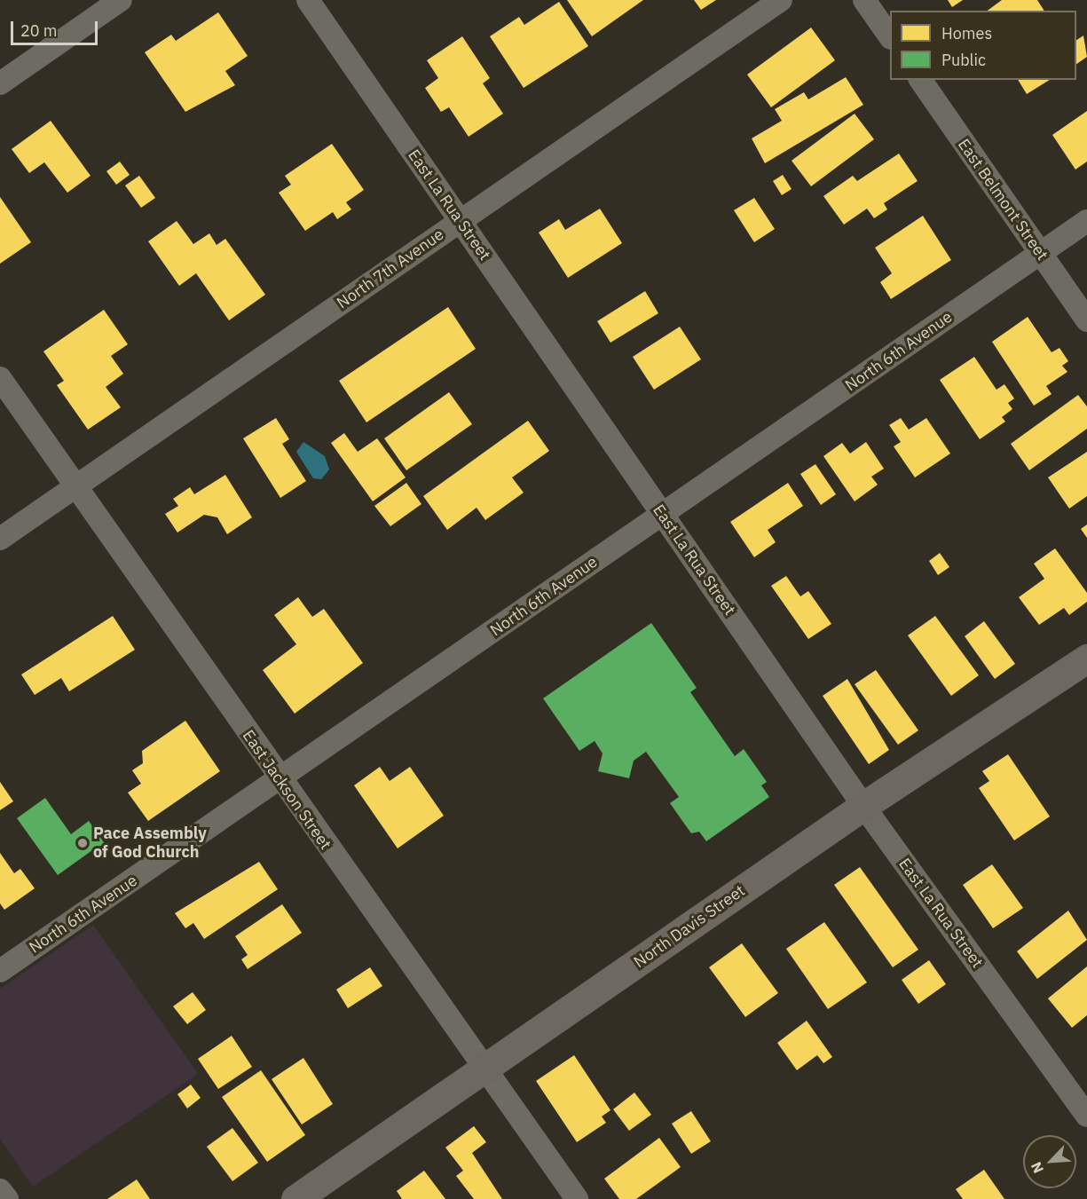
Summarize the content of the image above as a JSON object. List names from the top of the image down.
{
  "streets": {
    "main road": ["North Davis Street"],
    "street": [
      "East Belmont Street",
      "East La Rua Street",
      "North 7th Avenue",
      "North 6th Avenue",
      "East Jackson Street"
    ]
  },
  "crossings": [
    ["East Belmont Street", "North 6th Avenue"],
    ["East La Rua Street", "North 7th Avenue"],
    ["East La Rua Street", "North 6th Avenue"],
    ["East La Rua Street", "North Davis Street"],
    ["North 7th Avenue", "East Jackson Street"],
    ["North 6th Avenue", "East Jackson Street"],
    ["East Jackson Street", "North Davis Street"]
  ],
  "places": ["Pace Assembly of God Church"],
  "legend": ["Homes", "Public"],
  "scale_bar": "20 m",
  "north": "bottom left"
}
